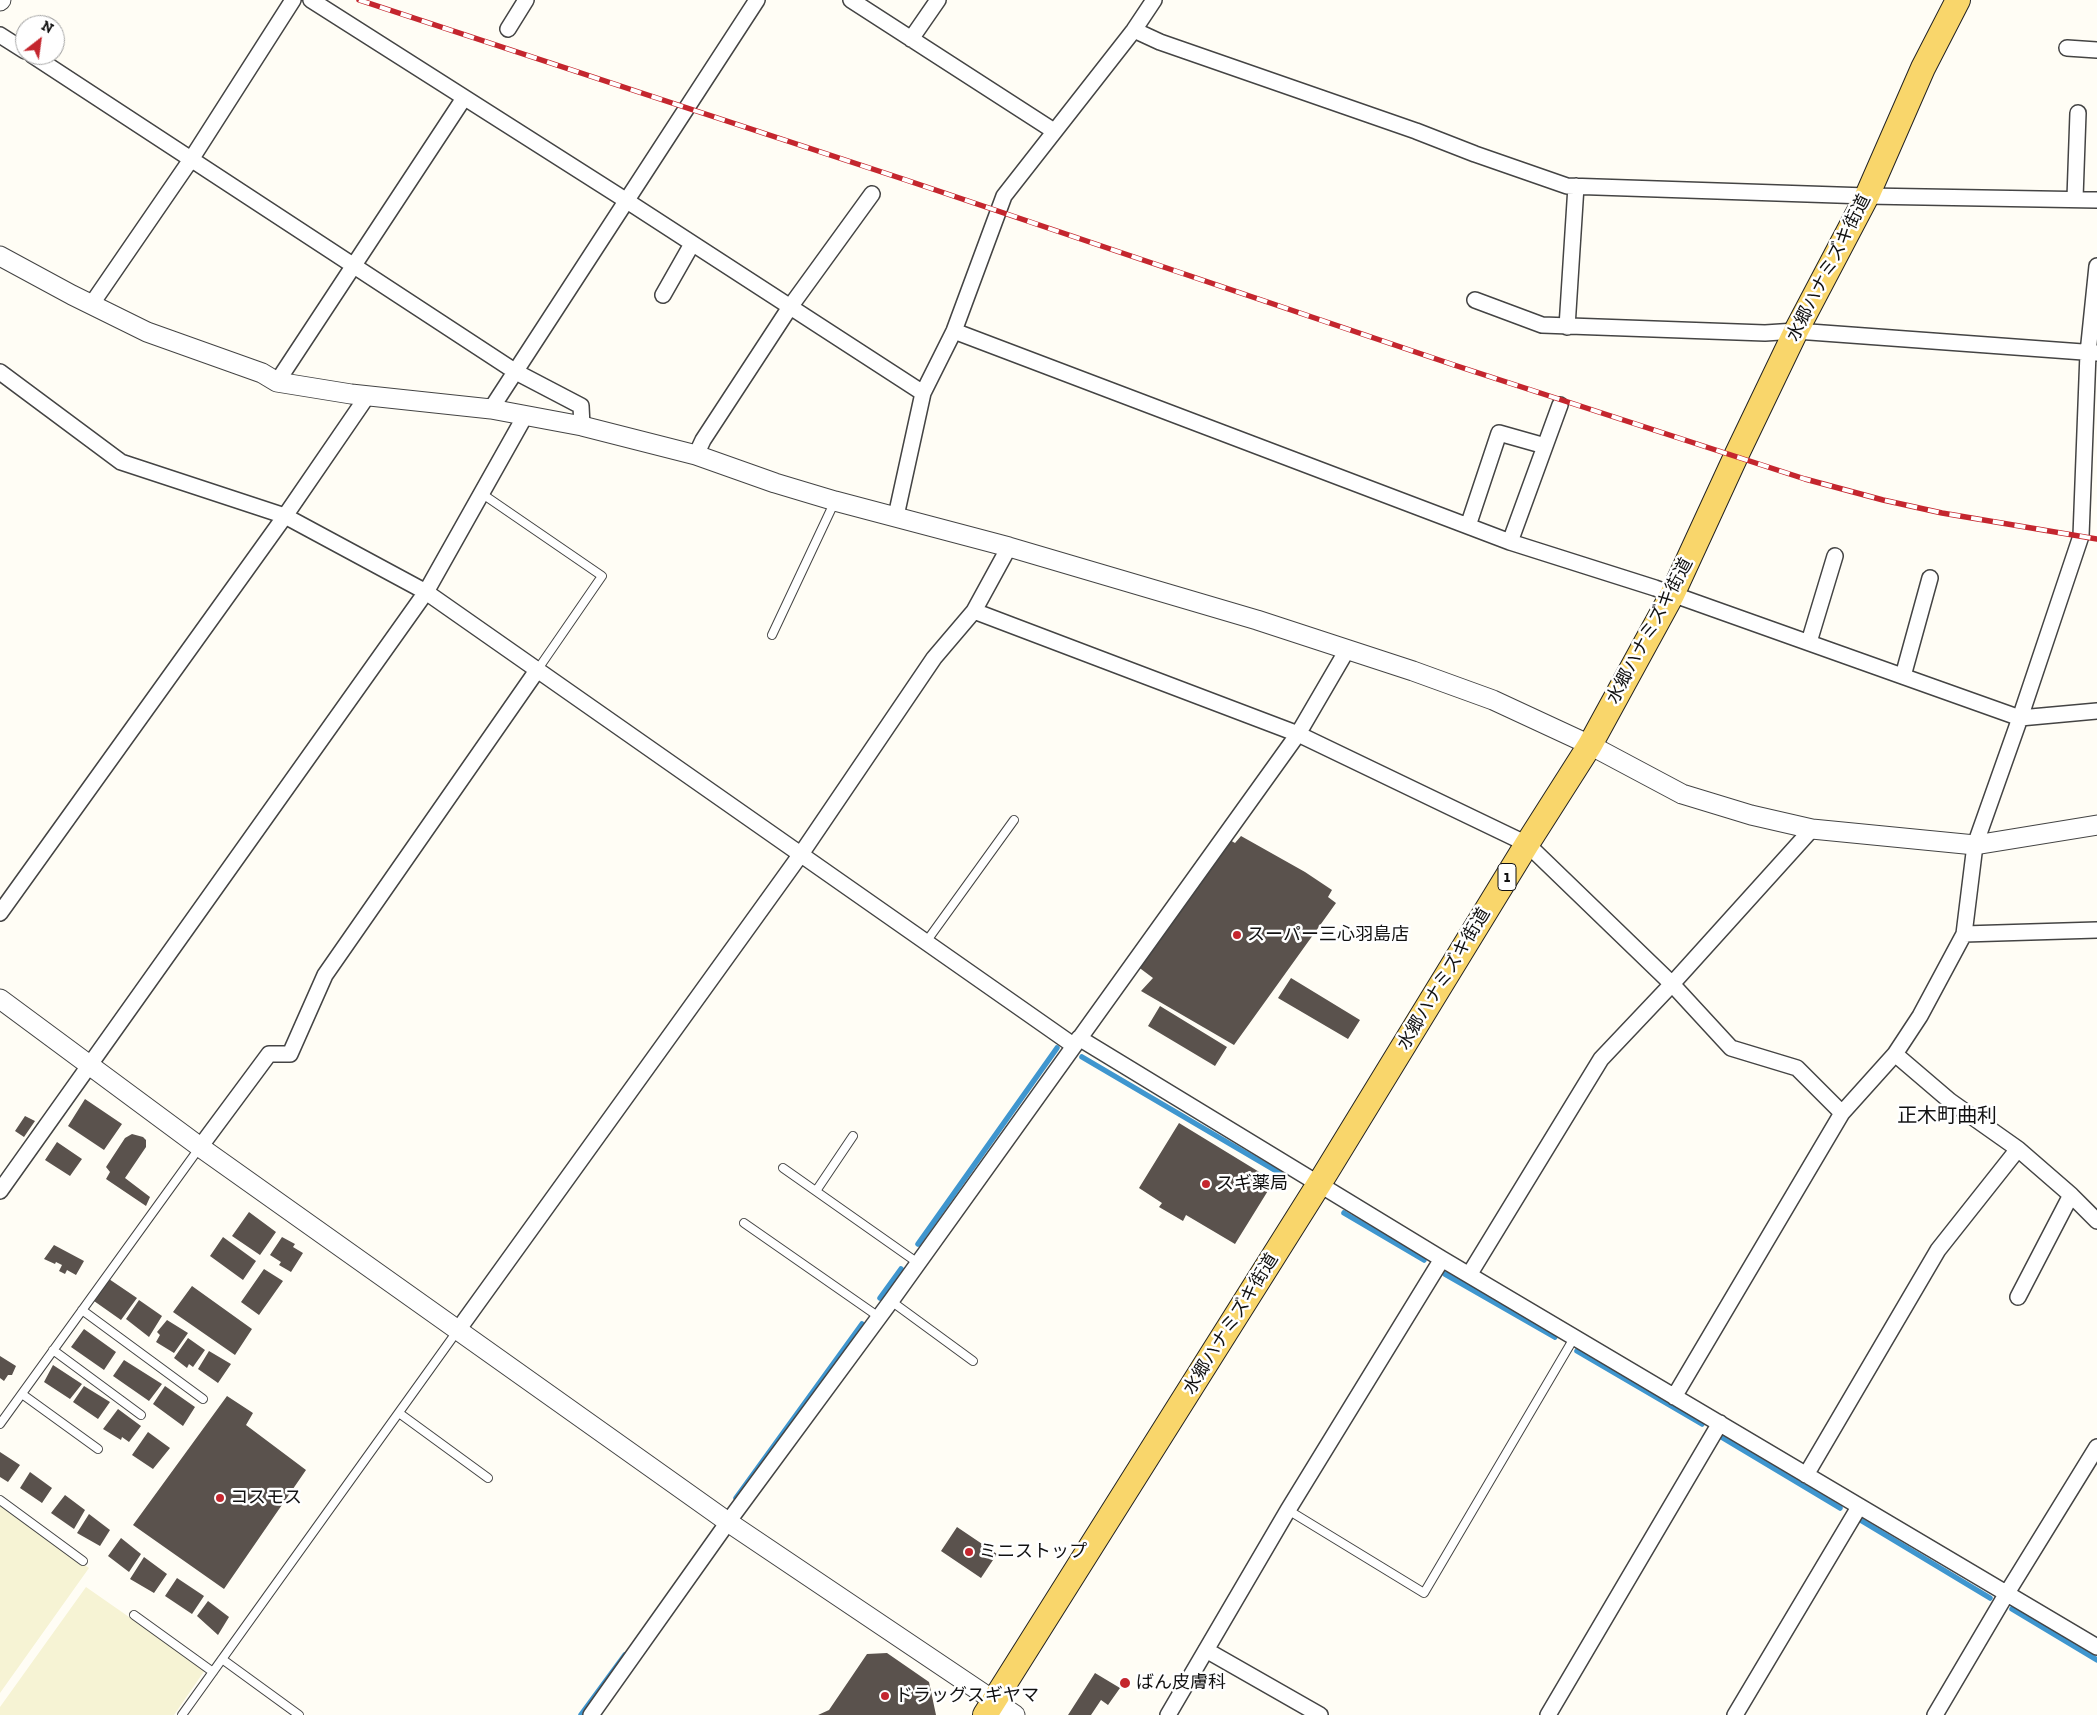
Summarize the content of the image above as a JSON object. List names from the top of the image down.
{
  "streets": {
    "main road": ["水郷ハナミズキ街道", "1"]
  },
  "districts": ["正木町曲利"],
  "places": [
    "スーパー三心羽島店",
    "スギ薬局",
    "コスモス",
    "ミニストップ",
    "ばん皮膚科",
    "ドラッグスギヤマ"
  ],
  "north": "top right"
}
